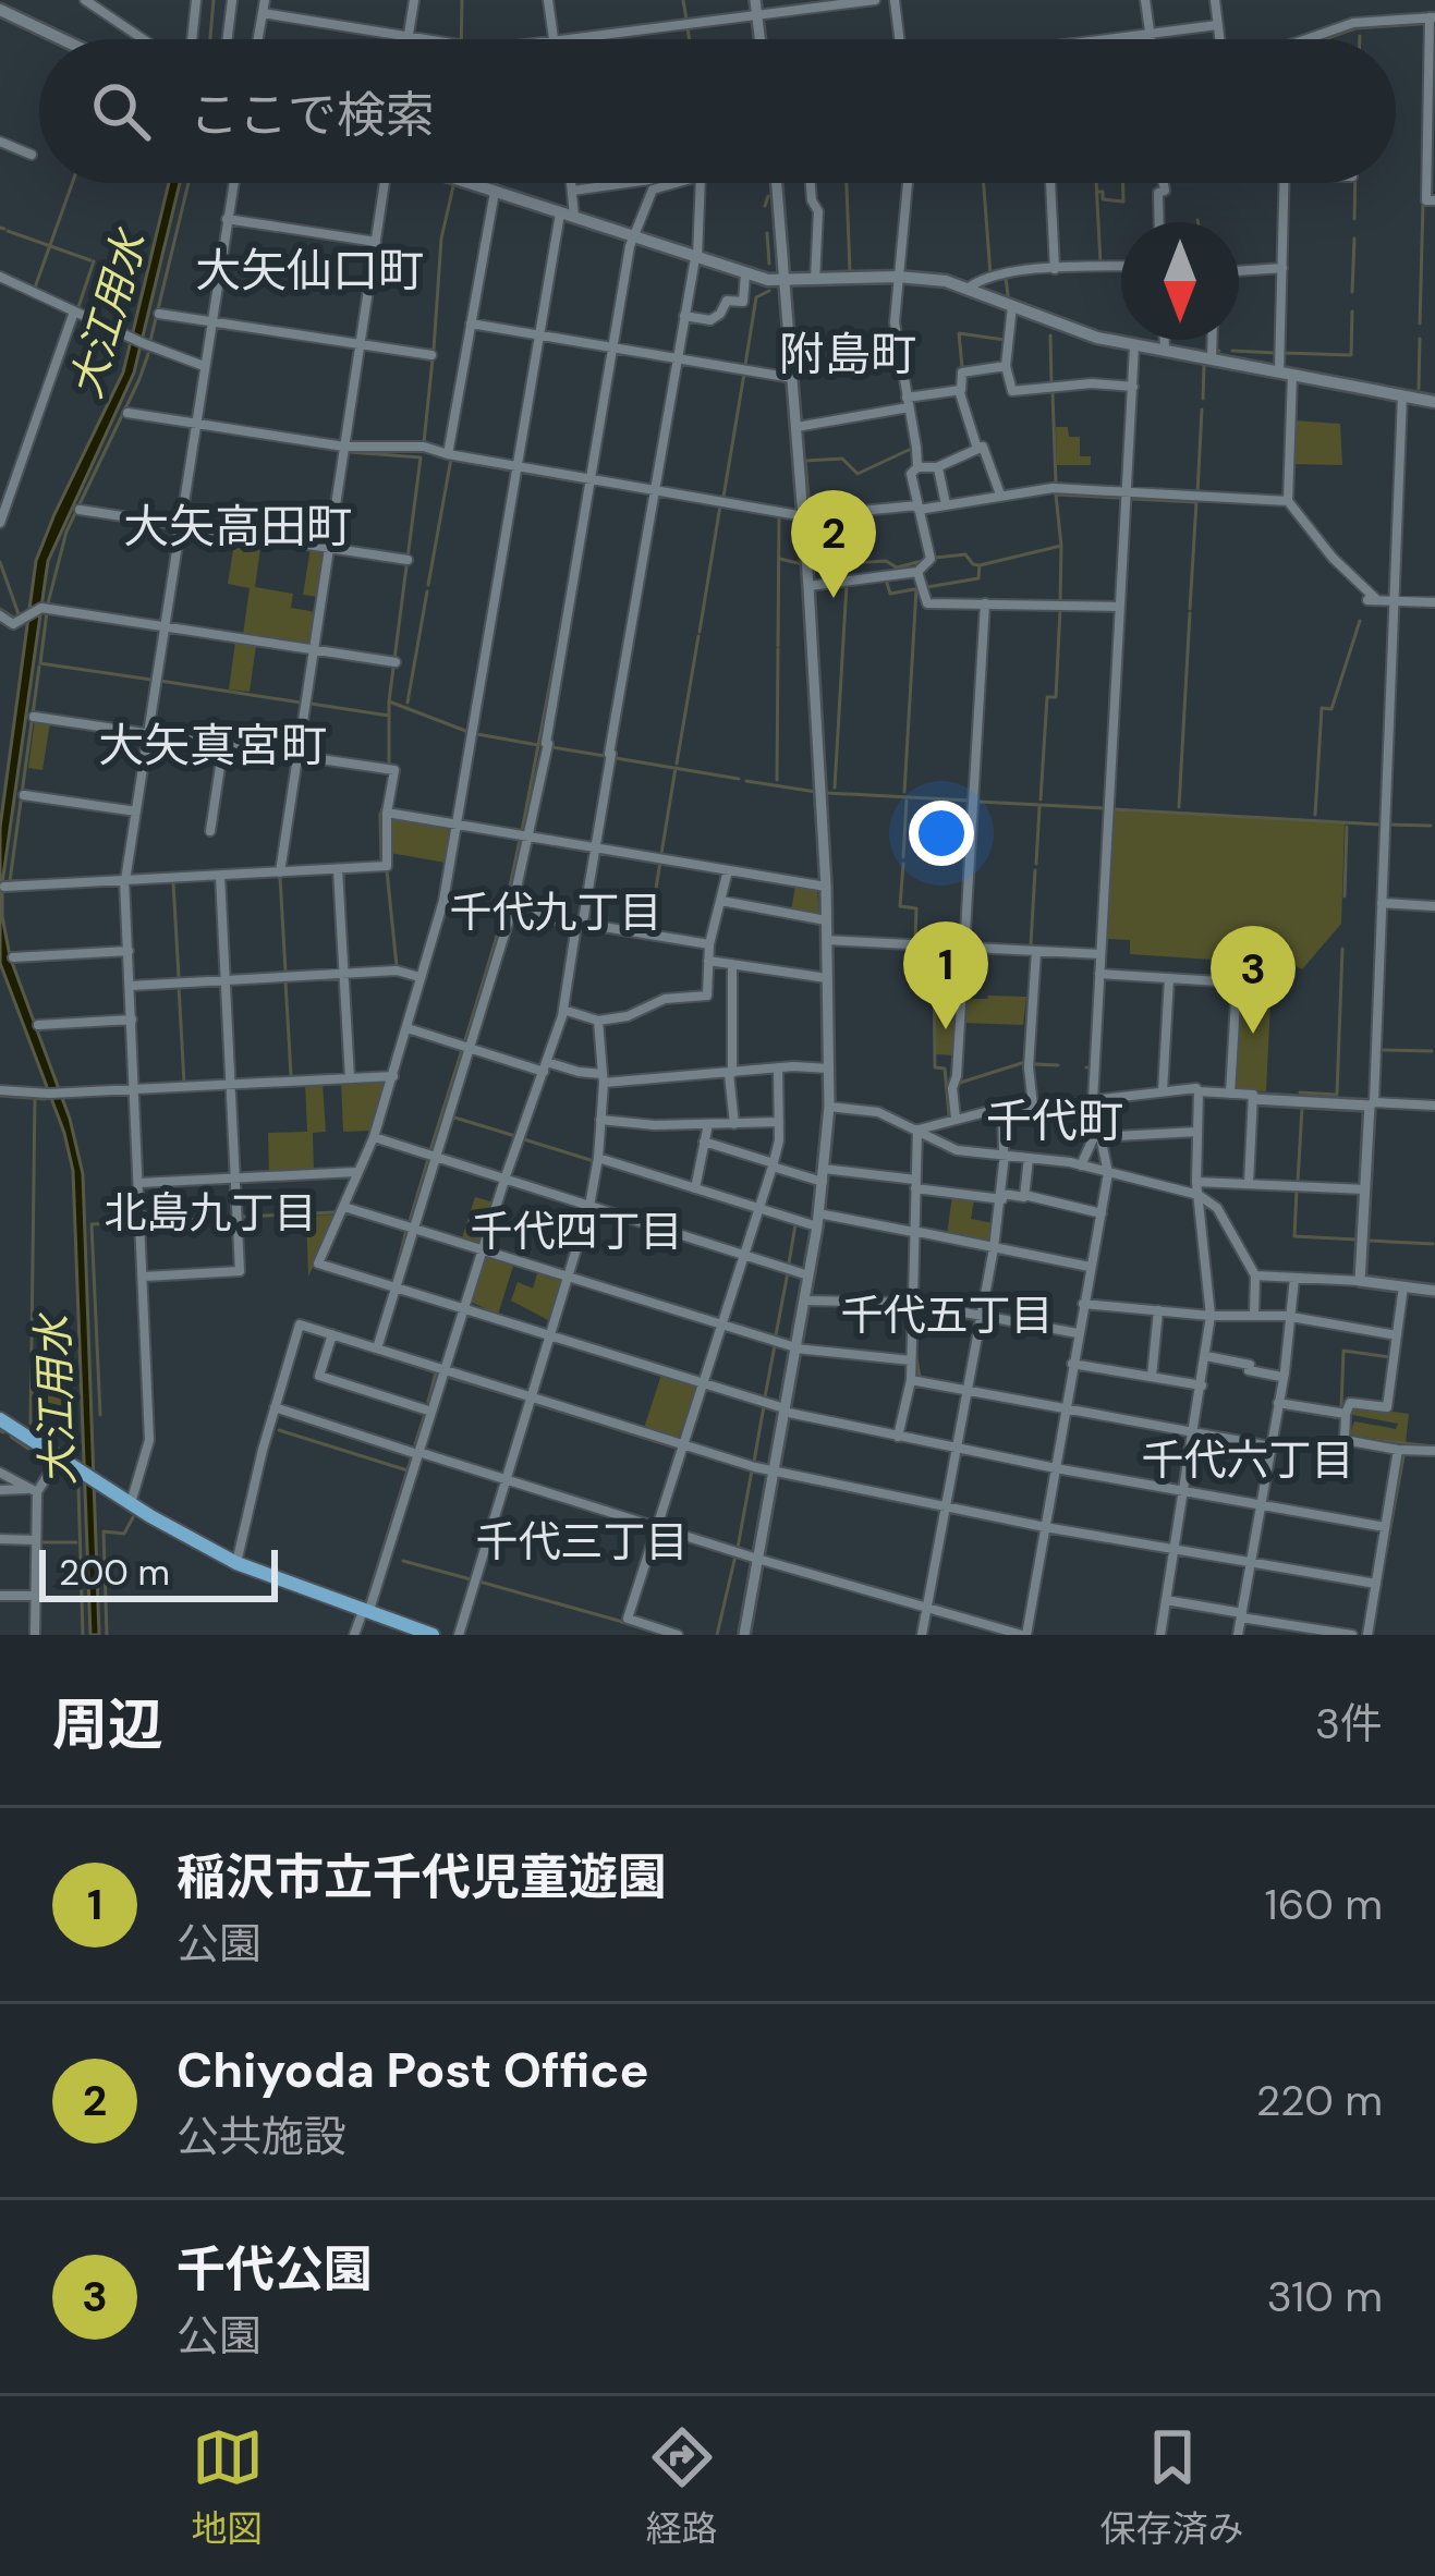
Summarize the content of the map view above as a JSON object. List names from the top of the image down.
{
  "districts": [
    "大矢仙口町",
    "附島町",
    "大矢高田町",
    "大矢真宮町",
    "千代九丁目",
    "千代町",
    "北島九丁目",
    "千代四丁目",
    "千代五丁目",
    "千代六丁目",
    "千代三丁目"
  ],
  "water": ["大江用水"],
  "scale_bar": "200 m",
  "north": "bottom",
  "page": {
    "search": "ここで検索",
    "pins": ["2", "1", "3"],
    "scale": "200 m",
    "heading": ["周辺", "3件"],
    "list": [
      {
        "mark": "1",
        "name": "稲沢市立千代児童遊園",
        "note": "公園",
        "value": "160 m"
      },
      {
        "mark": "2",
        "name": "Chiyoda Post Office",
        "note": "公共施設",
        "value": "220 m"
      },
      {
        "mark": "3",
        "name": "千代公園",
        "note": "公園",
        "value": "310 m"
      }
    ],
    "nav": ["地図", "経路", "保存済み"]
  }
}
